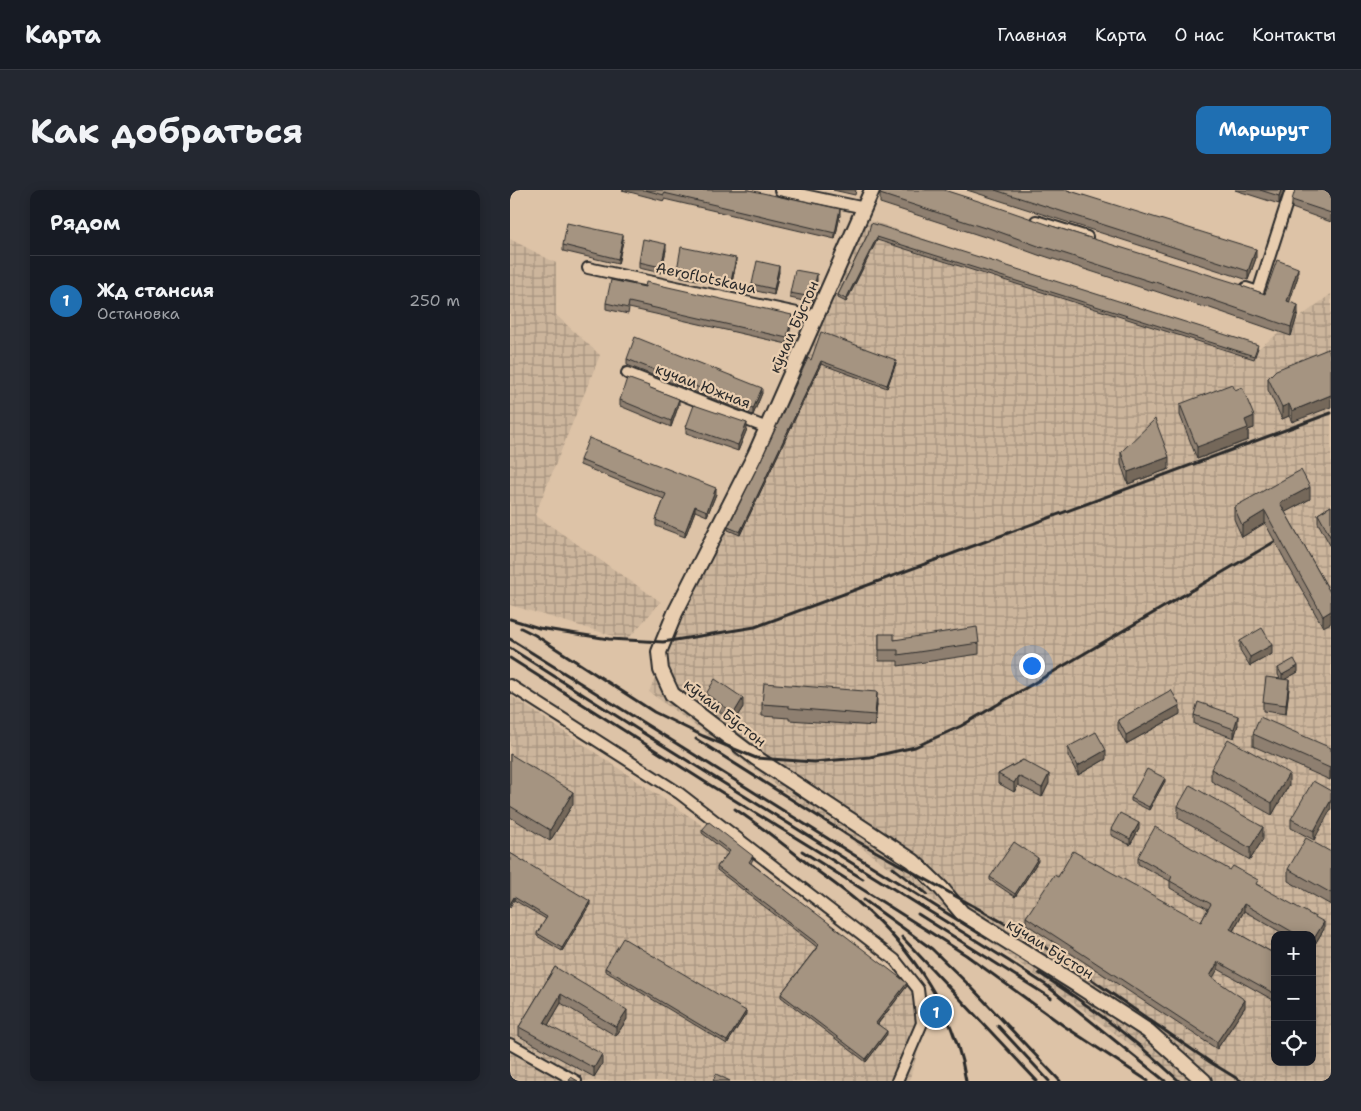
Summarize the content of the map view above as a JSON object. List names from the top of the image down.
{
  "streets": {
    "main road": ["кӯчаи Бӯстон"],
    "street": ["Aeroflotskaya", "кучаи Южная"]
  },
  "crossings": [
    ["Aeroflotskaya", "кӯчаи Бӯстон"],
    ["кӯчаи Бӯстон", "кучаи Южная"]
  ],
  "page": {
    "header": "Карта",
    "nav": [
      "Главная",
      "Карта",
      "О нас",
      "Контакты"
    ],
    "buttons": "Маршрут",
    "title": "Как добраться",
    "heading": "Рядом",
    "list": [
      {
        "mark": "1",
        "name": "Жд стансия",
        "note": "Остановка",
        "value": "250 m"
      }
    ],
    "map_buttons": ["+", "−"],
    "pins": "1"
  }
}
